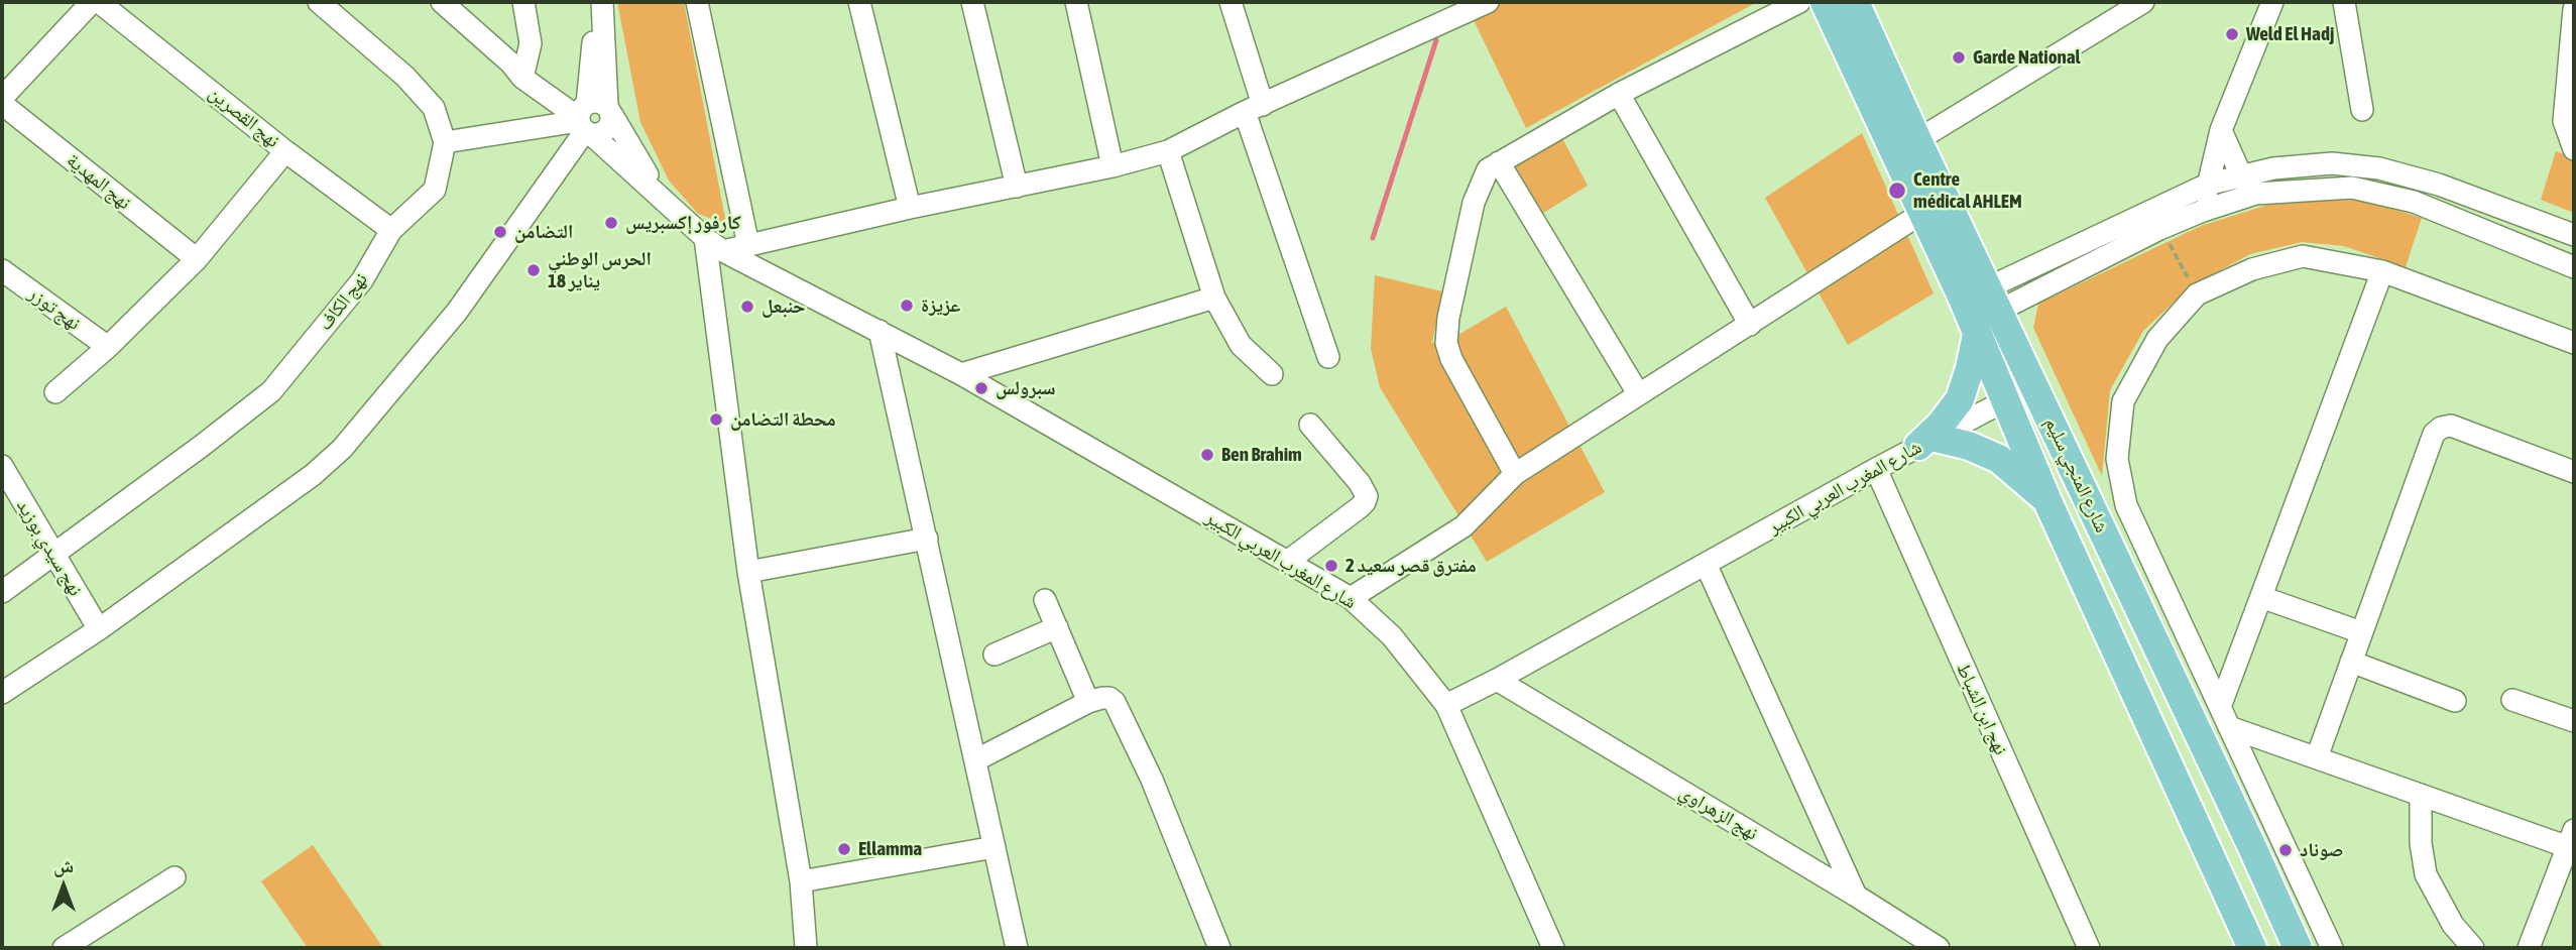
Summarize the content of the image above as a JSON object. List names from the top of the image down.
{
  "streets": {
    "main road": ["شارع المنجي سليم"],
    "street": [
      "نهج القصرين",
      "نهج المهدية",
      "نهج الكاف",
      "نهج توزر",
      "شارع المغرب العربي الكبير",
      "نهج سيدي بوزيد",
      "نهج ابن الشباط",
      "نهج الزهراوي"
    ]
  },
  "crossings": [
    ["نهج القصرين", "نهج الكاف"],
    ["نهج الكاف", "نهج سيدي بوزيد"],
    ["شارع المنجي سليم", "شارع المغرب العربي الكبير"],
    ["شارع المغرب العربي الكبير", "نهج ابن الشباط"],
    ["شارع المغرب العربي الكبير", "نهج الزهراوي"]
  ],
  "places": [
    "Weld El Hadj",
    "Garde National",
    "Centre médical AHLEM",
    "كارفور إكسبريس",
    "التضامن",
    "الحرس الوطني 18 يناير",
    "عزيزة",
    "حنبعل",
    "سبرولس",
    "محطة التضامن",
    "Ben Brahim",
    "مفترق قصر سعيد 2",
    "Ellamma",
    "صوناد"
  ],
  "north": "top"
}
